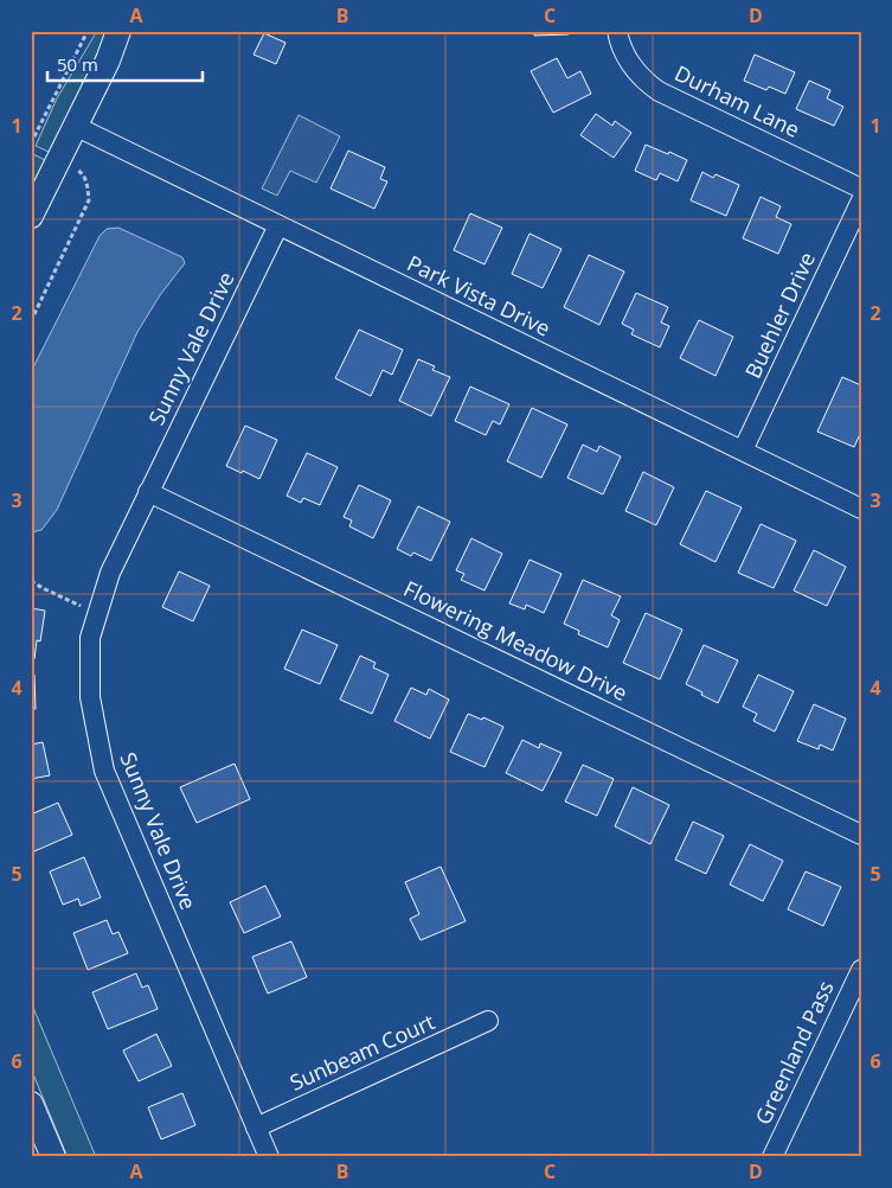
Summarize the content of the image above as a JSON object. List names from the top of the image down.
{
  "streets": {
    "street": [
      "Durham Lane",
      "Park Vista Drive",
      "Buehler Drive",
      "Sunny Vale Drive",
      "Flowering Meadow Drive",
      "Sunbeam Court",
      "Greenland Pass"
    ]
  },
  "crossings": [
    ["Park Vista Drive", "Buehler Drive"],
    ["Park Vista Drive", "Sunny Vale Drive"],
    ["Sunny Vale Drive", "Flowering Meadow Drive"],
    ["Sunny Vale Drive", "Sunbeam Court"]
  ],
  "scale_bar": "50 m",
  "grid": {
    "columns": [
      "A",
      "B",
      "C",
      "D"
    ],
    "rows": [
      "1",
      "2",
      "3",
      "4",
      "5",
      "6"
    ]
  }
}
